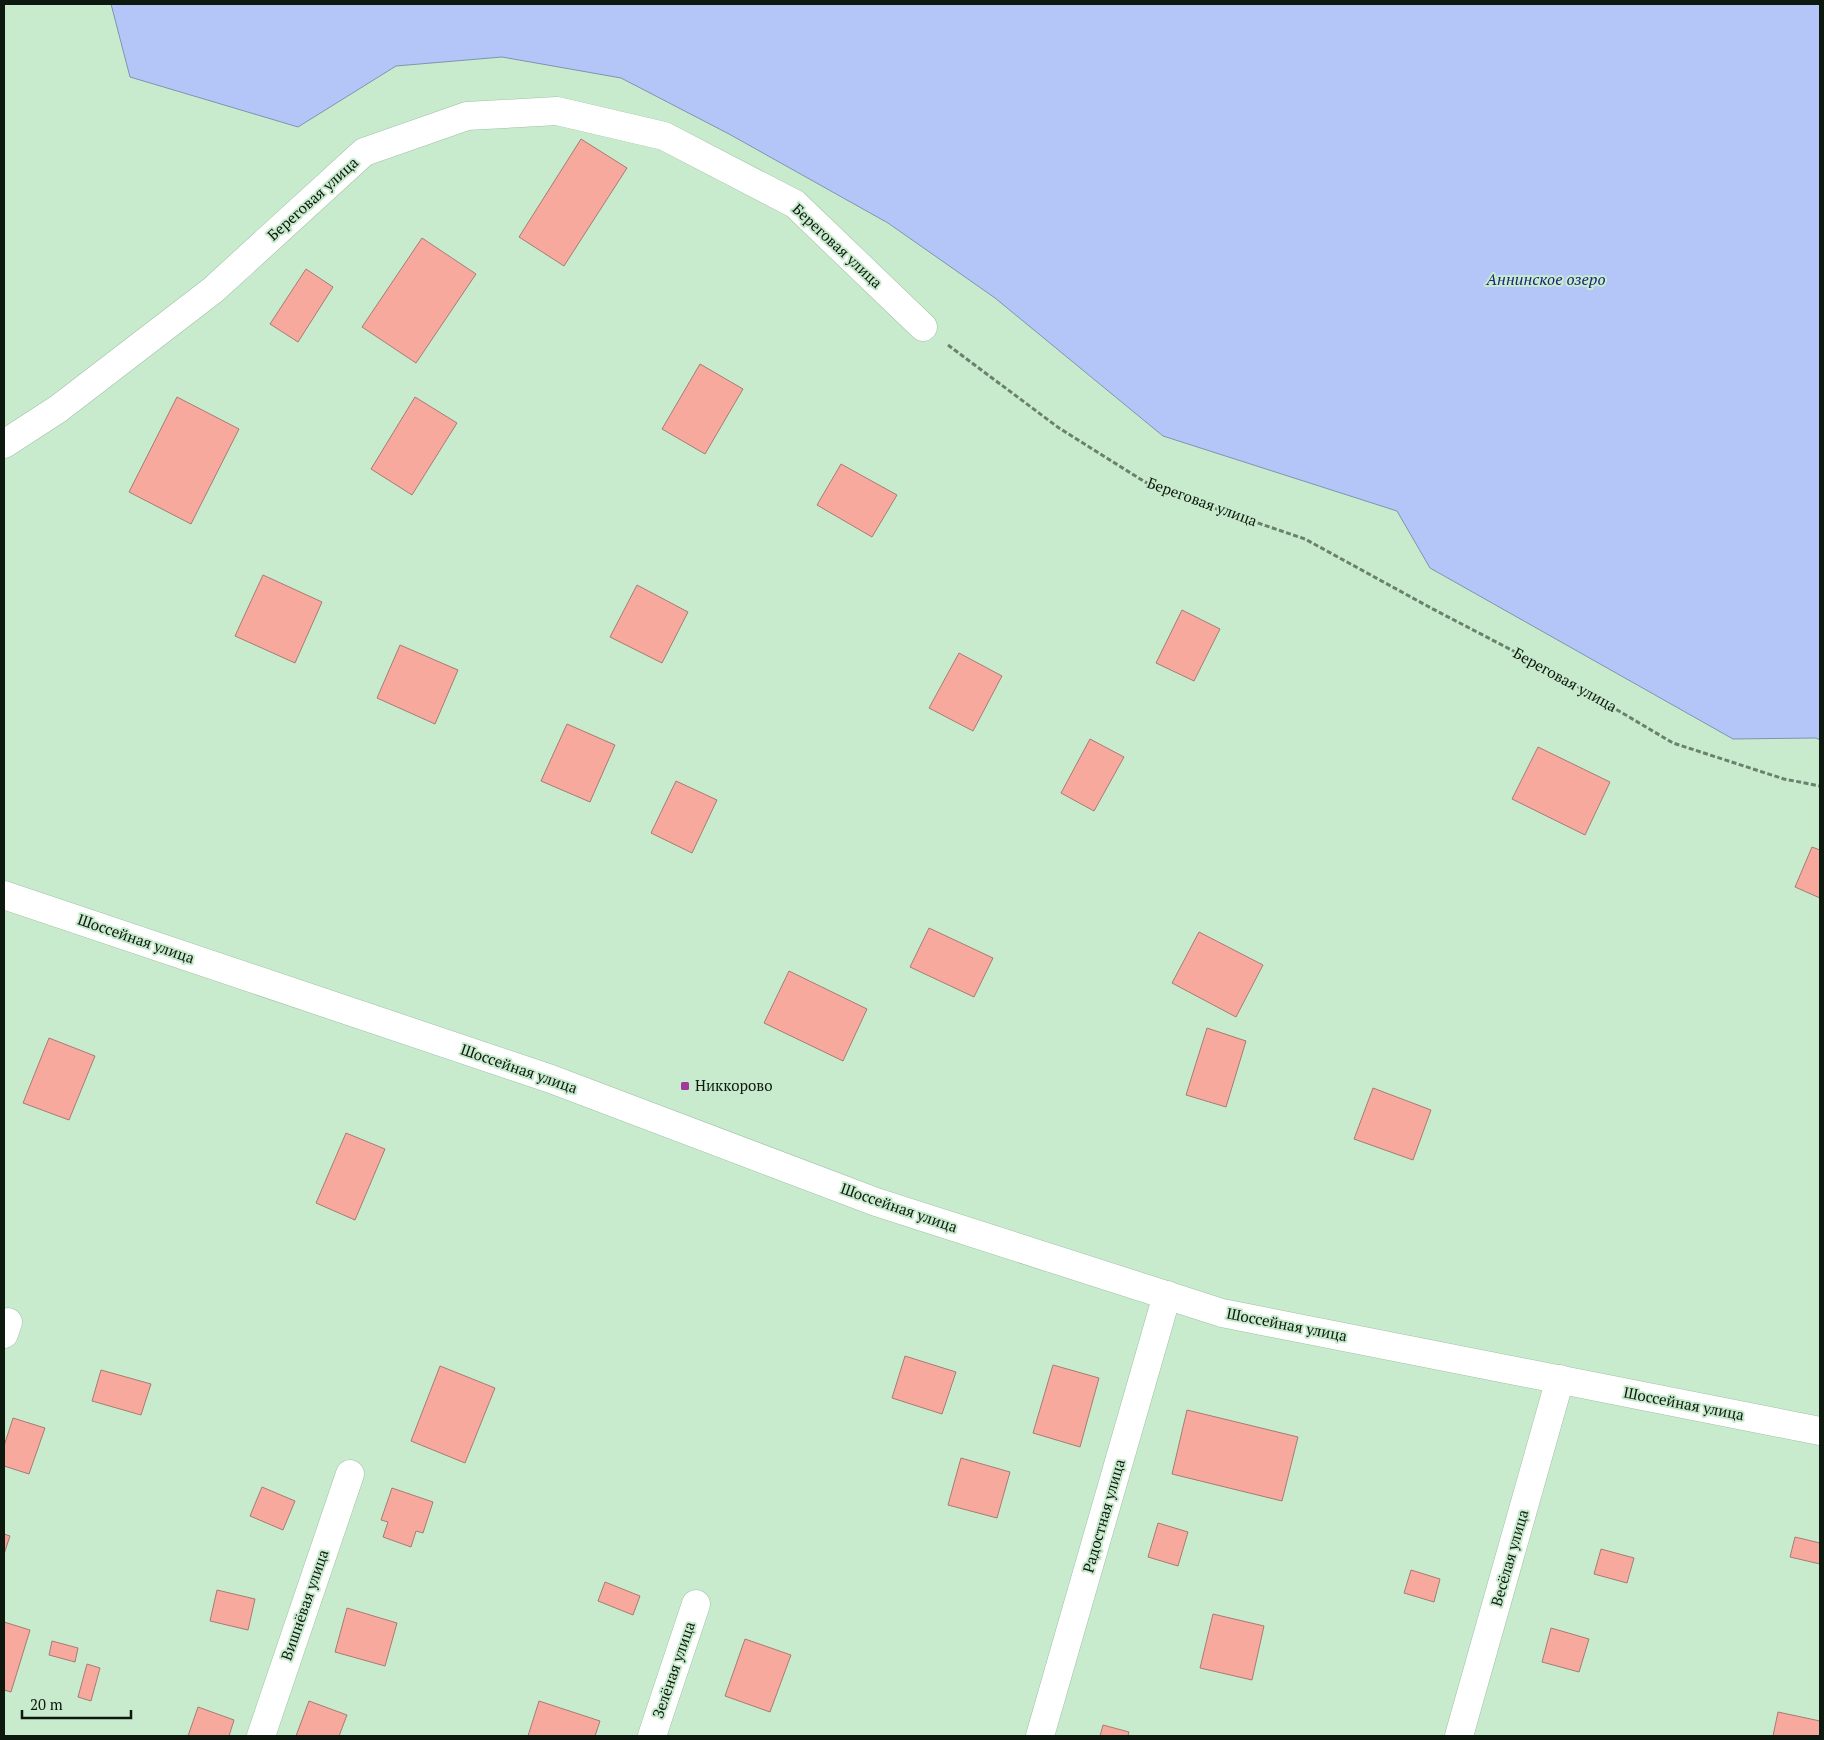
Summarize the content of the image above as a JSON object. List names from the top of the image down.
{
  "streets": {
    "street": [
      "Береговая улица",
      "Шоссейная улица",
      "Радостная улица",
      "Весёлая улица",
      "Вишнёвая улица",
      "Зелёная улица"
    ]
  },
  "crossings": [
    ["Шоссейная улица", "Радостная улица"],
    ["Шоссейная улица", "Весёлая улица"]
  ],
  "water": ["Аннинское озеро"],
  "places": {
    "transit": ["Никкорово"]
  },
  "scale_bar": "20 m"
}
